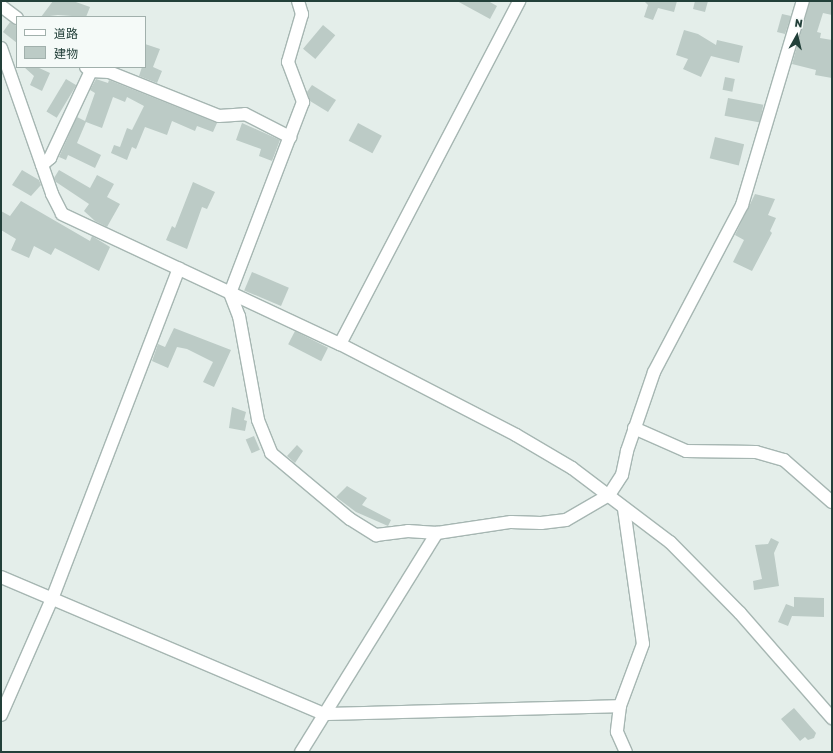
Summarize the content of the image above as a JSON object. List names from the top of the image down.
{
  "legend": ["道路", "建物"],
  "north": "top"
}
